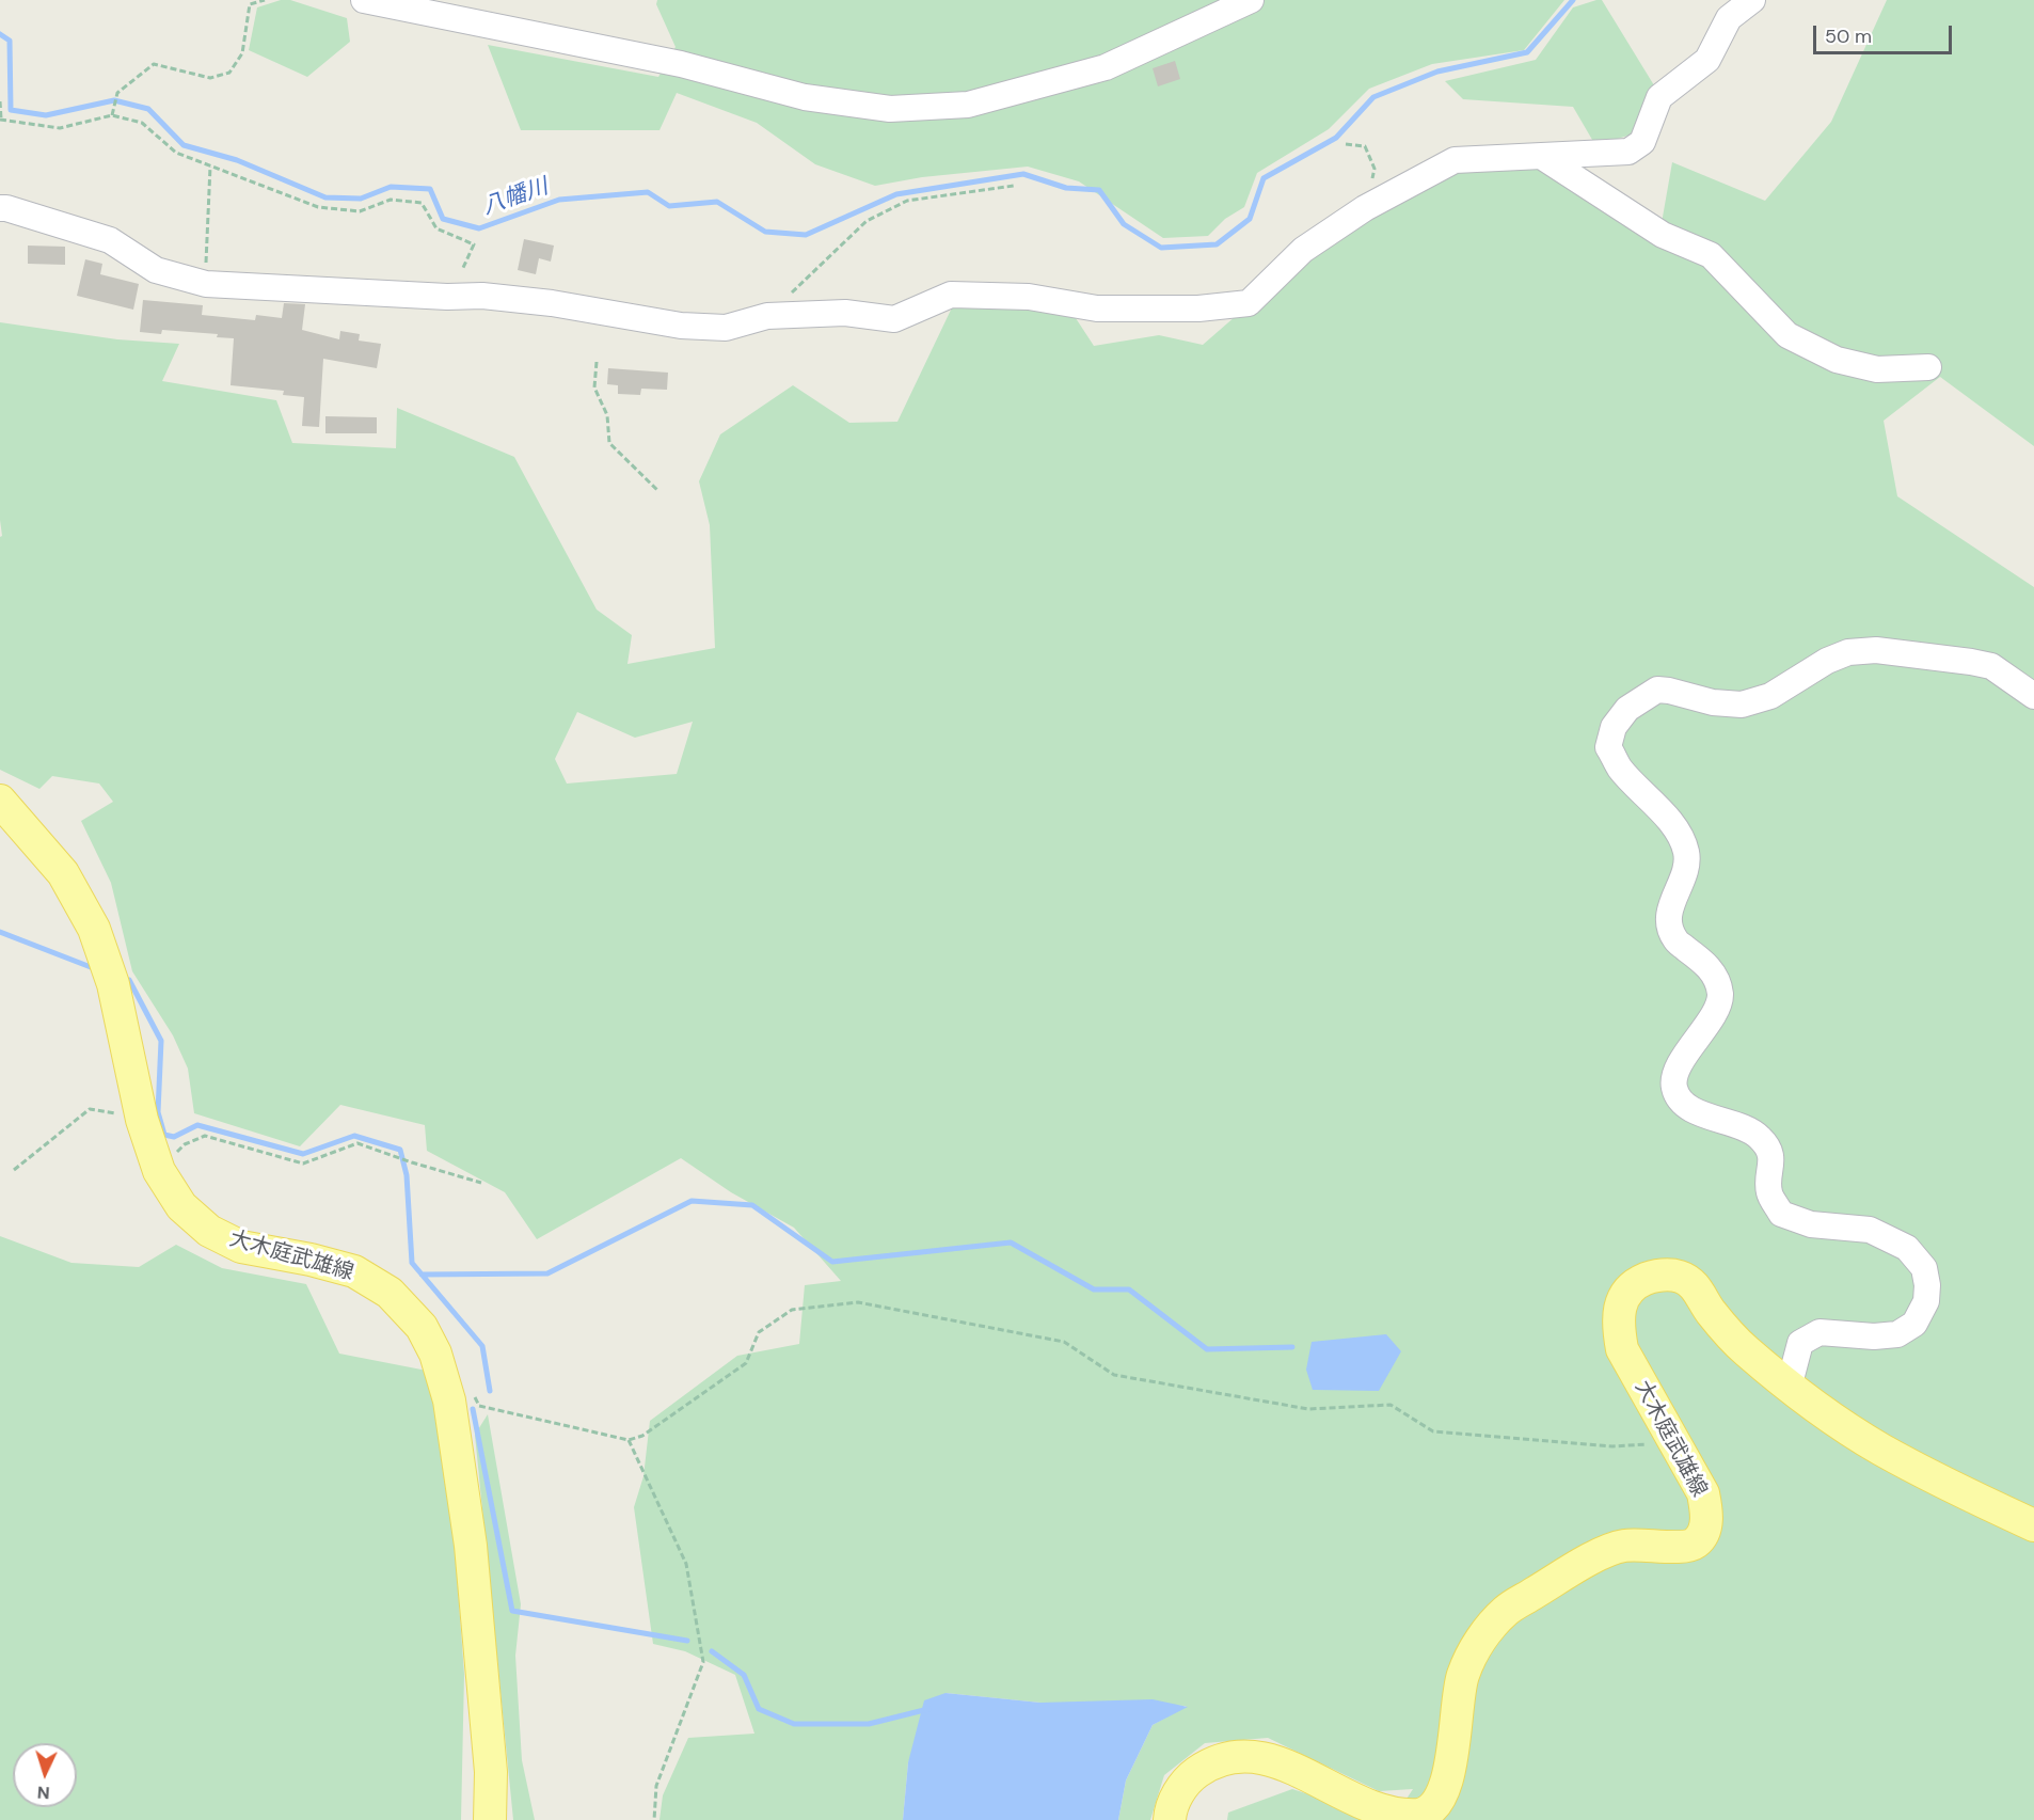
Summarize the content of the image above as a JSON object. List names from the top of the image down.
{
  "streets": {
    "main road": ["大木庭武雄線"]
  },
  "water": ["八幡川"],
  "scale_bar": "50 m",
  "north": "bottom"
}
